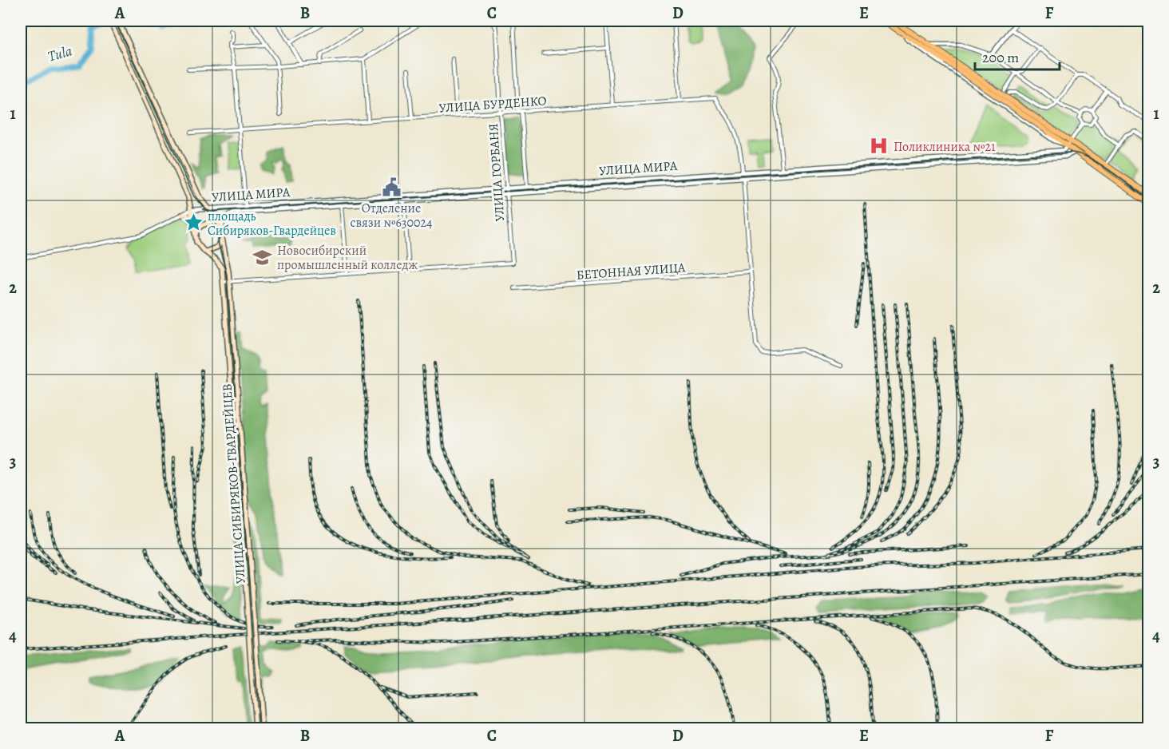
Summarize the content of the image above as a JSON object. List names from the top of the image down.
{
  "streets": {
    "main road": ["УЛИЦА СИБИРЯКОВ-ГВАРДЕЙЦЕВ"],
    "street": [
      "УЛИЦА БУРДЕНКО",
      "УЛИЦА МИРА",
      "УЛИЦА ГОРБАНЯ",
      "БЕТОННАЯ УЛИЦА"
    ]
  },
  "crossings": [
    ["УЛИЦА БУРДЕНКО", "УЛИЦА МИРА"],
    ["УЛИЦА БУРДЕНКО", "УЛИЦА ГОРБАНЯ"],
    ["УЛИЦА МИРА", "УЛИЦА ГОРБАНЯ"],
    ["УЛИЦА МИРА", "УЛИЦА СИБИРЯКОВ-ГВАРДЕЙЦЕВ"]
  ],
  "water": ["Tula"],
  "places": {
    "hospital": ["Поликлиника №21"],
    "public building": ["Отделение связи №630024"],
    "place": ["площадь Сибиряков-Гвардейцев"],
    "school or university": ["Новосибирский промышленный колледж"]
  },
  "scale_bar": "200 m",
  "grid": {
    "columns": [
      "A",
      "B",
      "C",
      "D",
      "E",
      "F"
    ],
    "rows": [
      "1",
      "2",
      "3",
      "4"
    ]
  }
}
